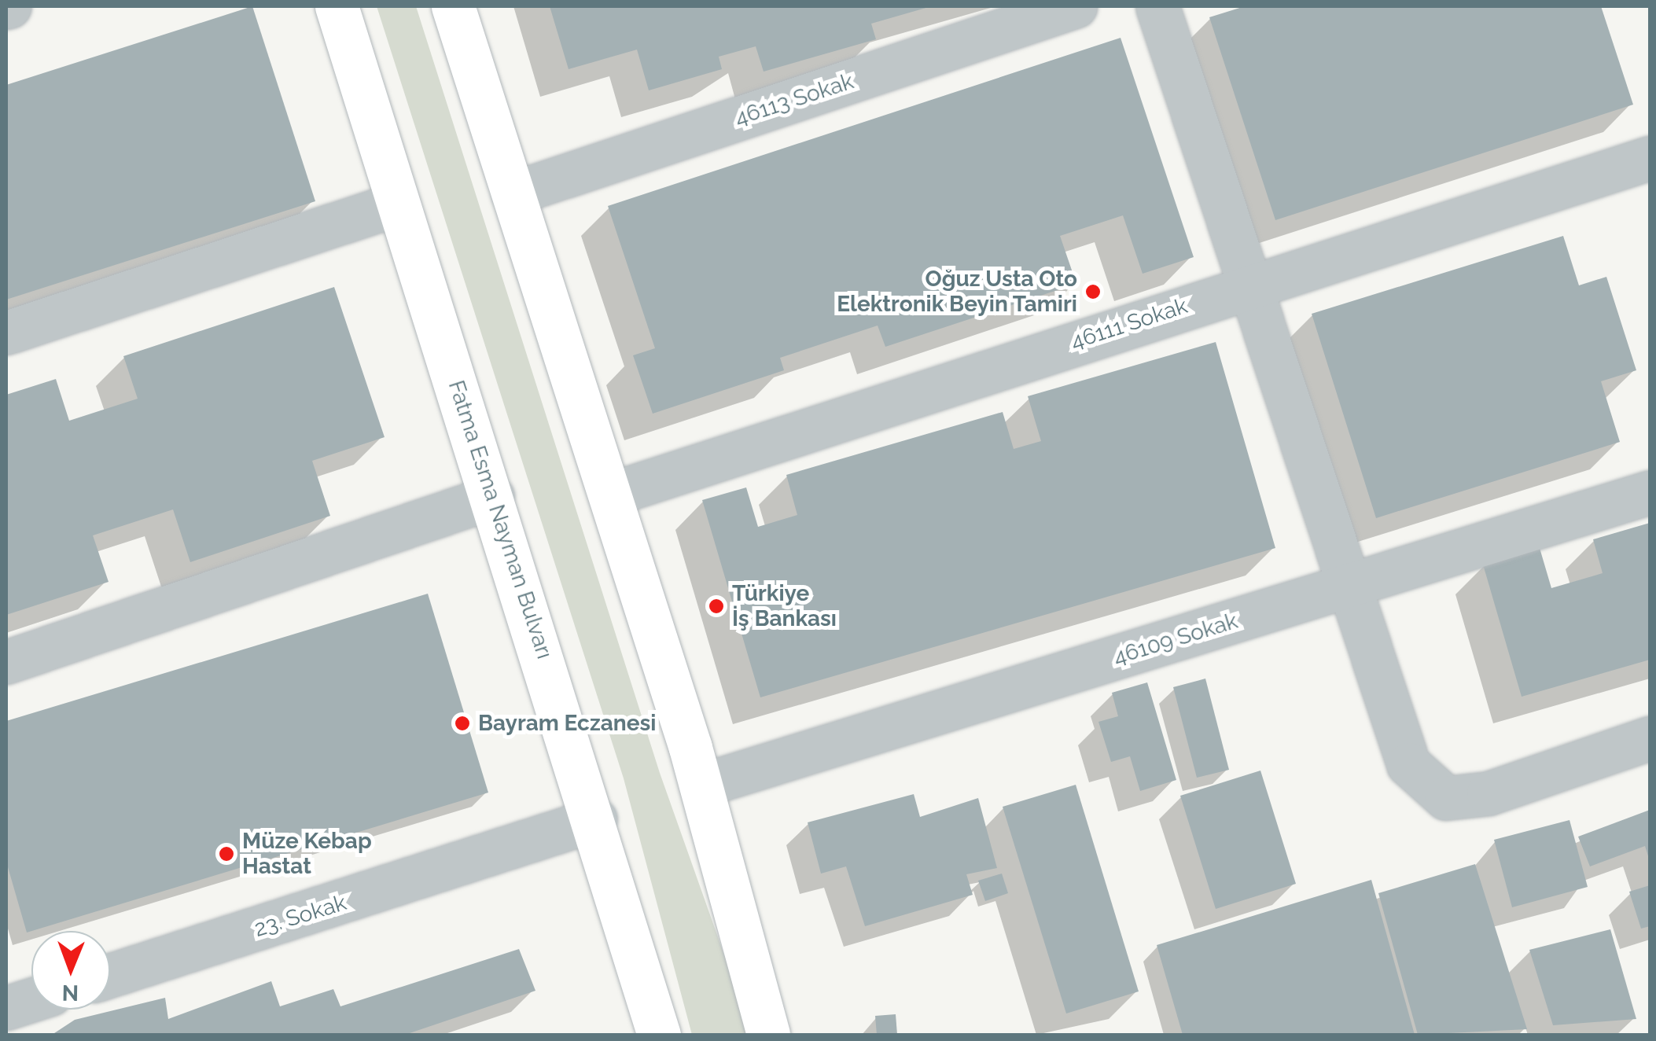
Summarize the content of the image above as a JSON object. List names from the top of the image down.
{
  "streets": {
    "main road": ["Fatma Esma Nayman Bulvarı"],
    "street": [
      "46113 Sokak",
      "46111 Sokak",
      "46109 Sokak",
      "23. Sokak"
    ]
  },
  "crossings": [
    ["Fatma Esma Nayman Bulvarı", "23. Sokak"]
  ],
  "places": [
    "Oğuz Usta Oto Elektronik Beyin Tamiri",
    "Türkiye İş Bankası",
    "Bayram Eczanesi",
    "Müze Kebap Hastat"
  ],
  "north": "bottom"
}
